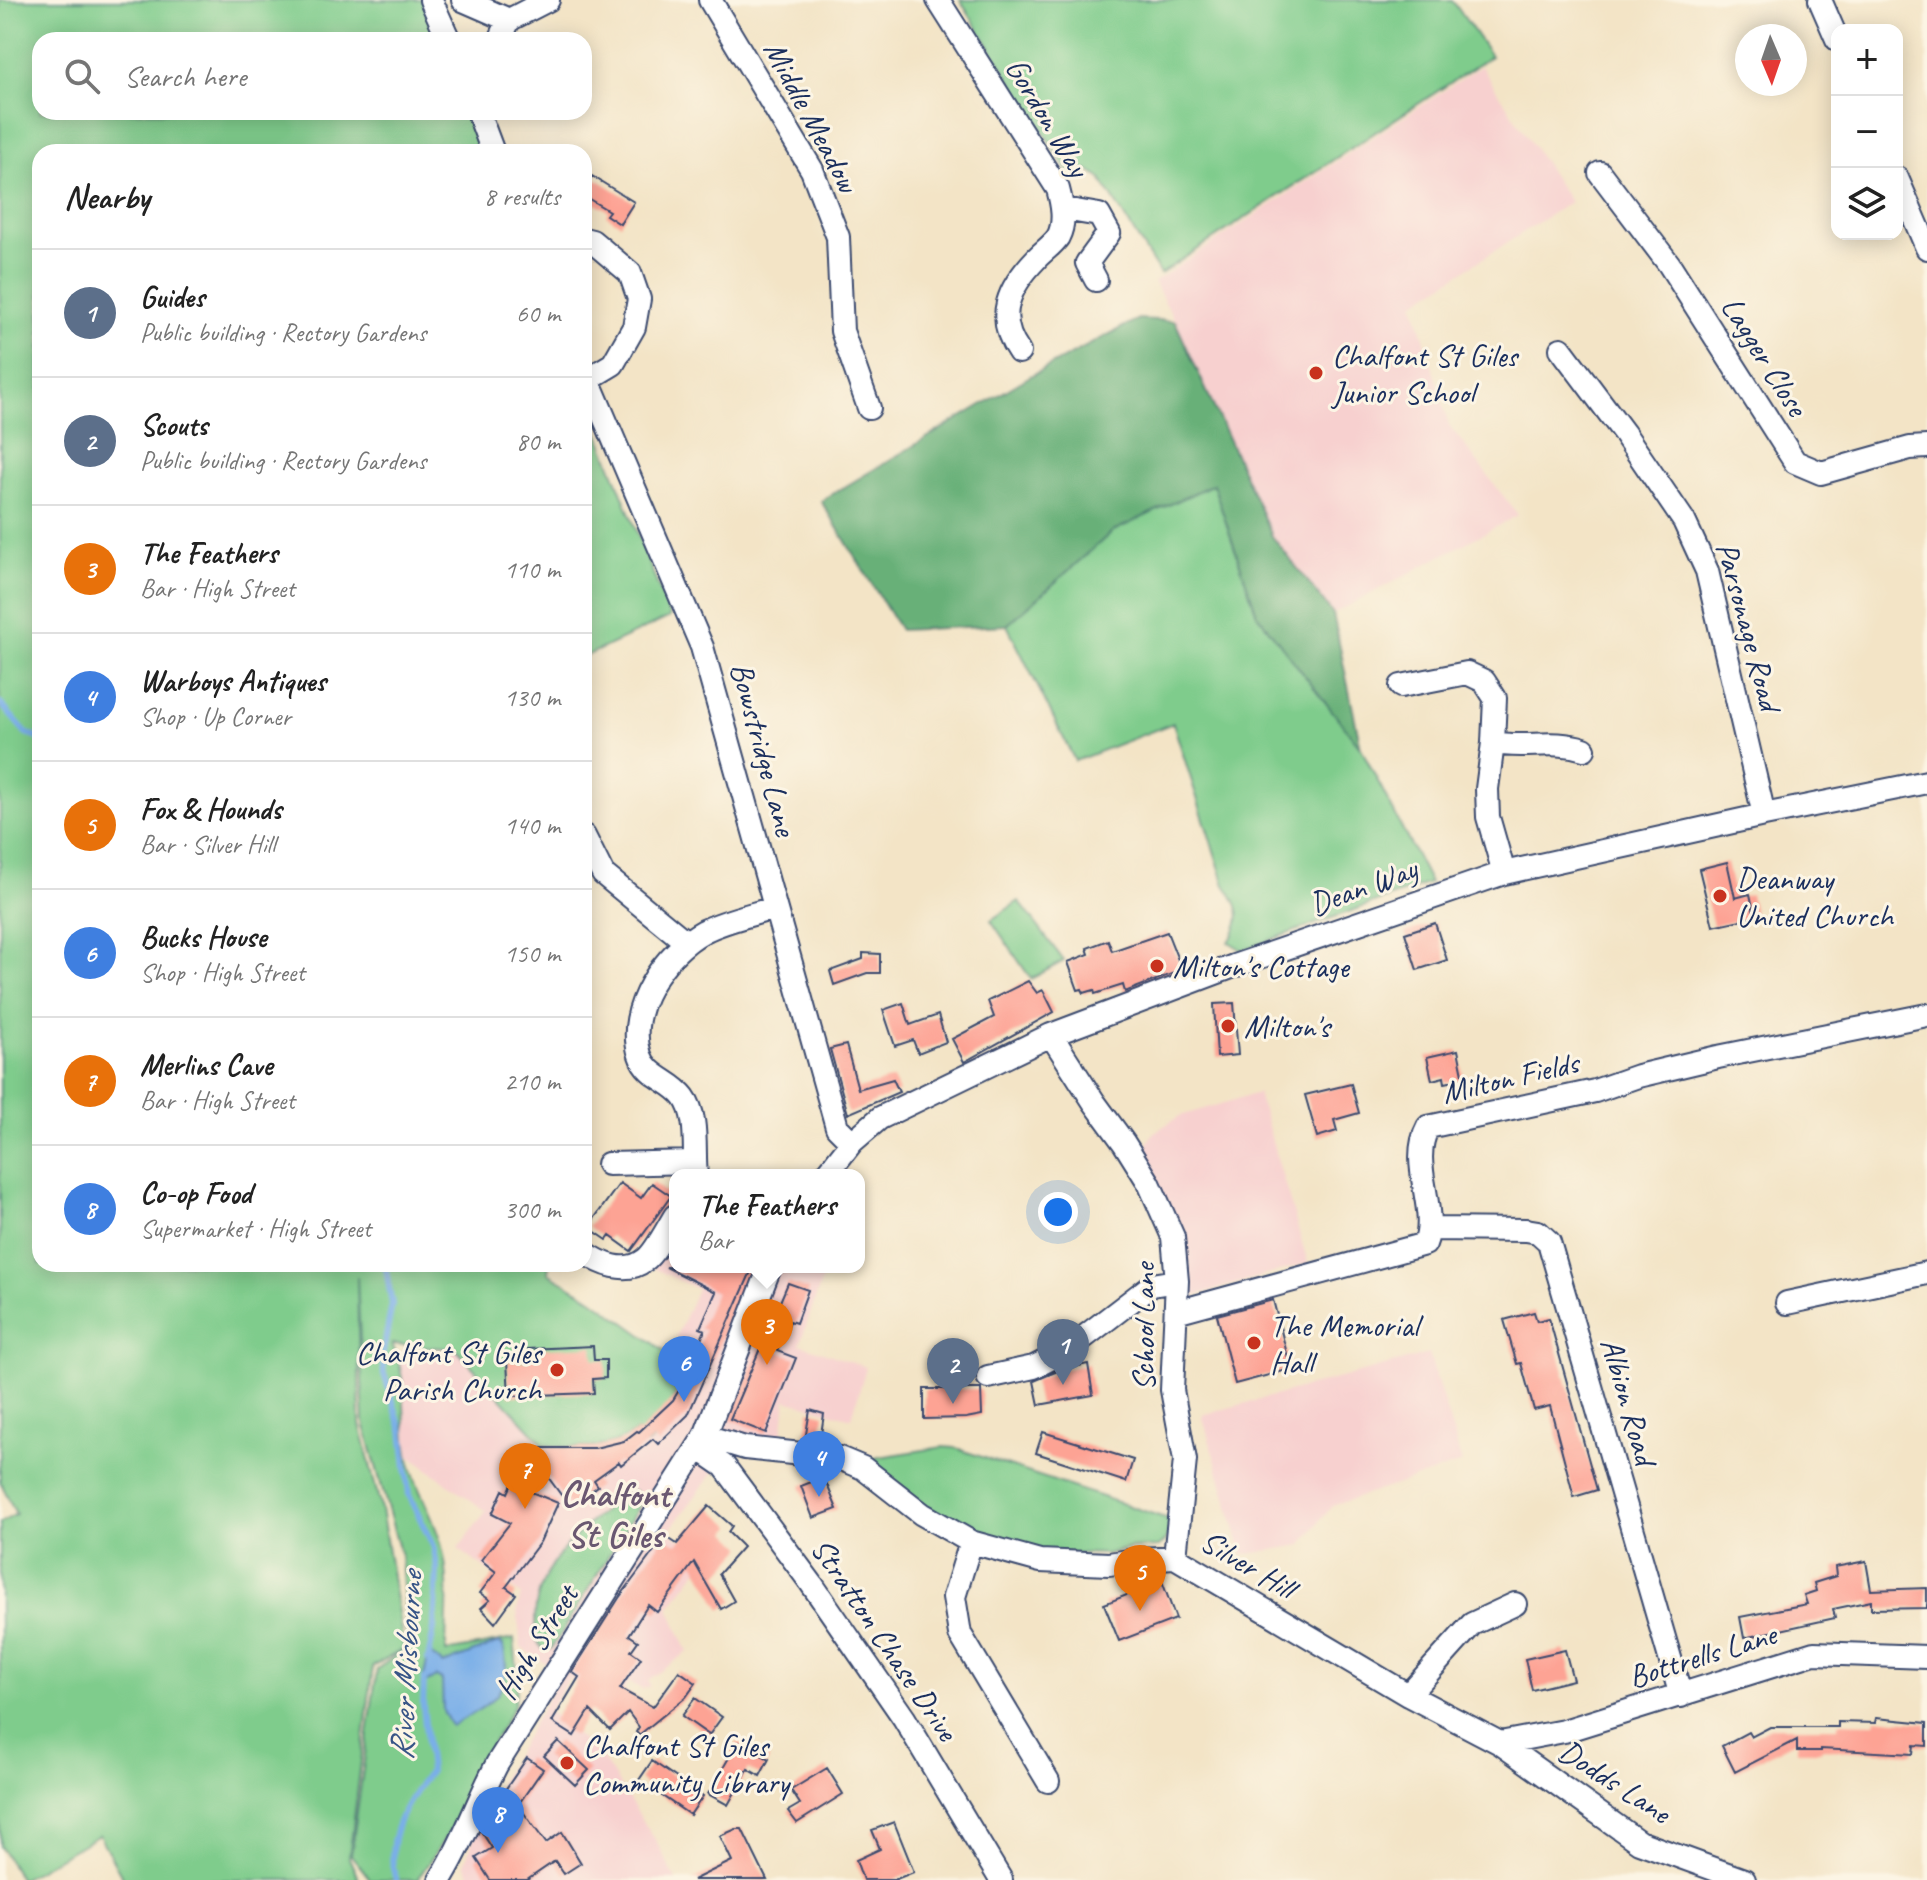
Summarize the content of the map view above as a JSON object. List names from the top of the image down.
{
  "streets": {
    "street": [
      "Middle Meadow",
      "Gordon Way",
      "Lagger Close",
      "Parsonage Road",
      "Bowstridge Lane",
      "Dean Way",
      "Milton Fields",
      "School Lane",
      "Albion Road",
      "Silver Hill",
      "Stratton Chase Drive",
      "High Street",
      "Bottrells Lane",
      "Dodds Lane"
    ]
  },
  "crossings": [
    ["Parsonage Road", "Dean Way"],
    ["Bowstridge Lane", "Dean Way"],
    ["Dean Way", "School Lane"],
    ["Milton Fields", "Albion Road"],
    ["School Lane", "Silver Hill"],
    ["Albion Road", "Bottrells Lane"],
    ["Silver Hill", "Stratton Chase Drive"],
    ["Silver Hill", "High Street"],
    ["Silver Hill", "Bottrells Lane"],
    ["Silver Hill", "Dodds Lane"],
    ["Stratton Chase Drive", "High Street"],
    ["Bottrells Lane", "Dodds Lane"]
  ],
  "districts": ["Chalfont St Giles"],
  "water": ["River Misbourne"],
  "places": [
    "Chalfont St Giles Junior School",
    "Deanway United Church",
    "Milton's Cottage",
    "Milton's",
    "The Memorial Hall",
    "Chalfont St Giles Parish Church",
    "Chalfont St Giles Community Library"
  ],
  "north": "bottom",
  "page": {
    "map_buttons": ["+", "−"],
    "search": "Search here",
    "heading": ["Nearby", "8 results"],
    "list": [
      {
        "mark": "1",
        "name": "Guides",
        "note": "Public building · Rectory Gardens",
        "value": "60 m"
      },
      {
        "mark": "2",
        "name": "Scouts",
        "note": "Public building · Rectory Gardens",
        "value": "80 m"
      },
      {
        "mark": "3",
        "name": "The Feathers",
        "note": "Bar · High Street",
        "value": "110 m"
      },
      {
        "mark": "4",
        "name": "Warboys Antiques",
        "note": "Shop · Up Corner",
        "value": "130 m"
      },
      {
        "mark": "5",
        "name": "Fox & Hounds",
        "note": "Bar · Silver Hill",
        "value": "140 m"
      },
      {
        "mark": "6",
        "name": "Bucks House",
        "note": "Shop · High Street",
        "value": "150 m"
      },
      {
        "mark": "7",
        "name": "Merlins Cave",
        "note": "Bar · High Street",
        "value": "210 m"
      },
      {
        "mark": "8",
        "name": "Co-op Food",
        "note": "Supermarket · High Street",
        "value": "300 m"
      }
    ],
    "popup": ["The Feathers", "Bar"],
    "pins": [
      "3",
      "1",
      "6",
      "2",
      "4",
      "7",
      "5",
      "8"
    ]
  }
}
